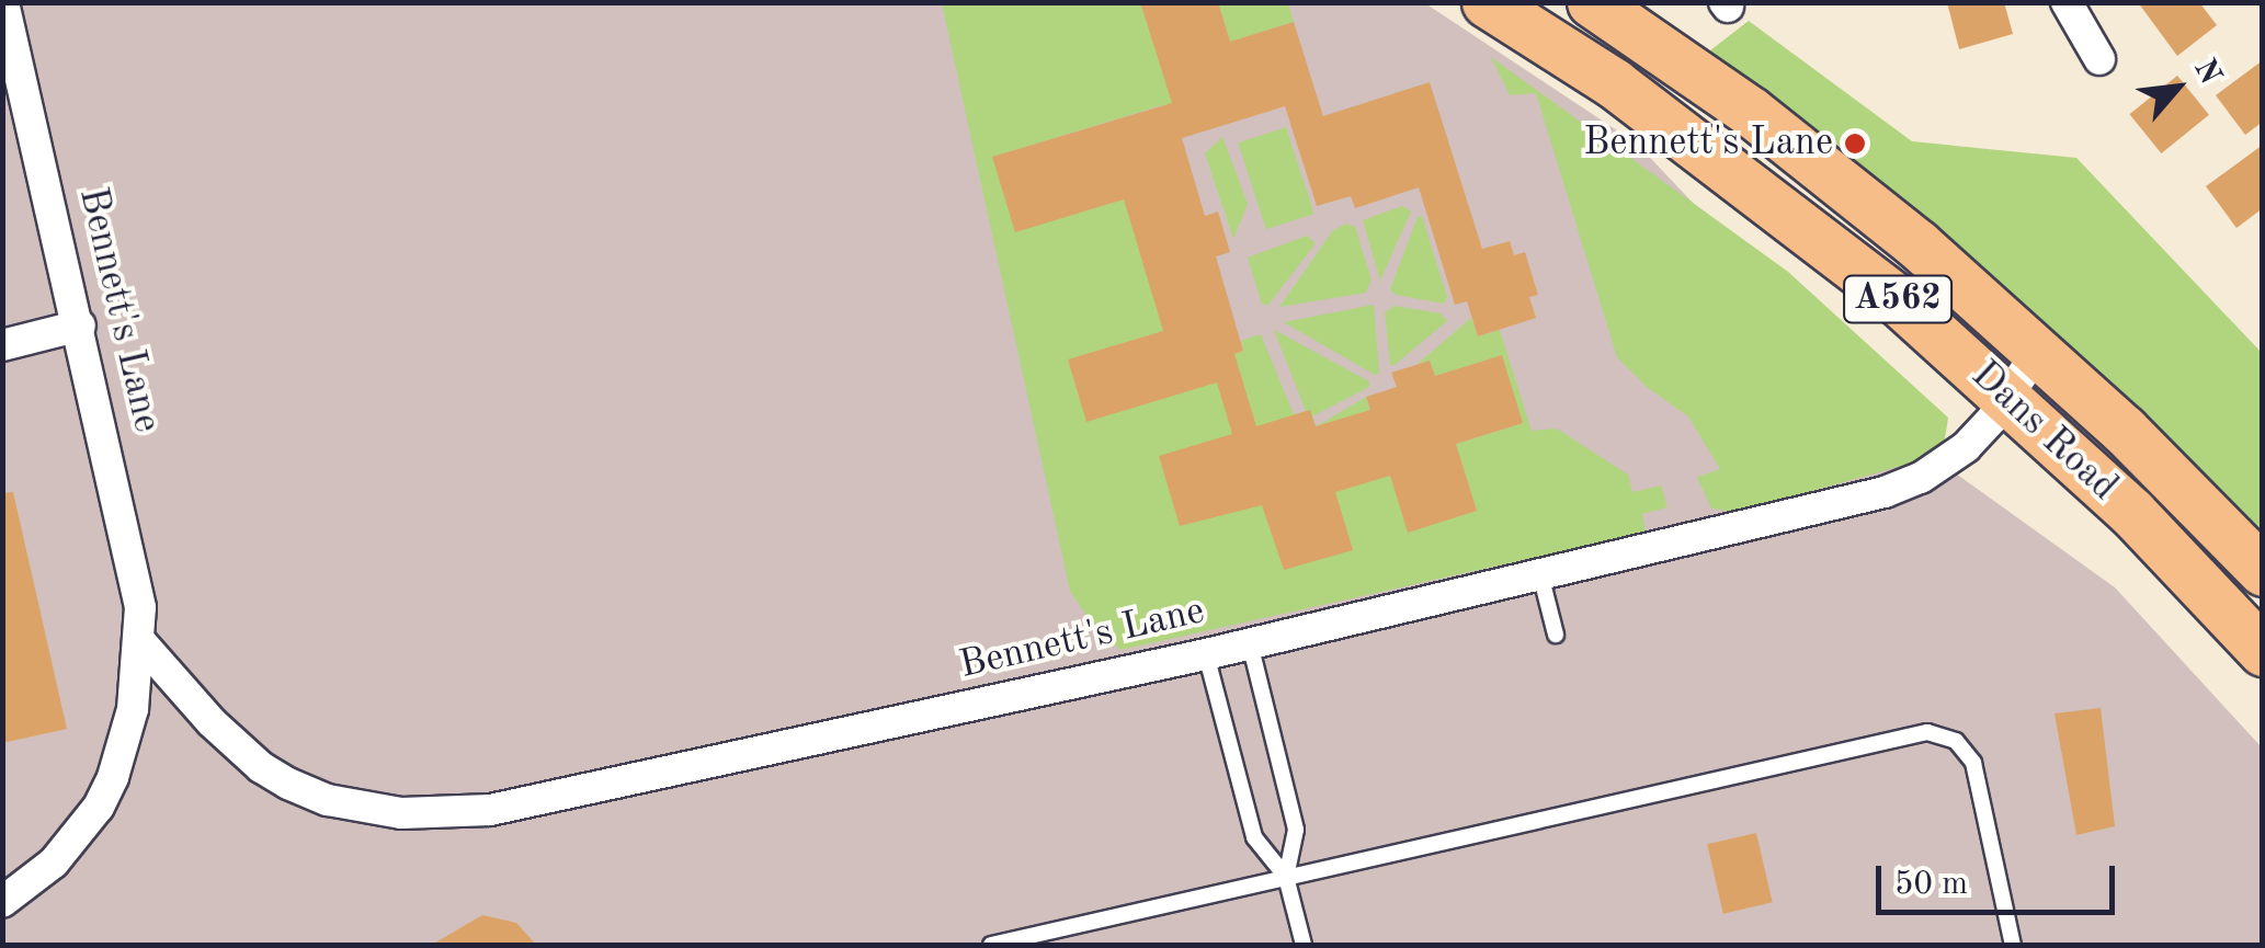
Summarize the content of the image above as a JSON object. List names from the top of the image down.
{
  "streets": {
    "main road": ["A562", "Dans Road"],
    "street": ["Bennett's Lane"]
  },
  "crossings": [
    ["Bennett's Lane", "Dans Road"]
  ],
  "places": ["Bennett's Lane"],
  "scale_bar": "50 m",
  "north": "top right"
}
